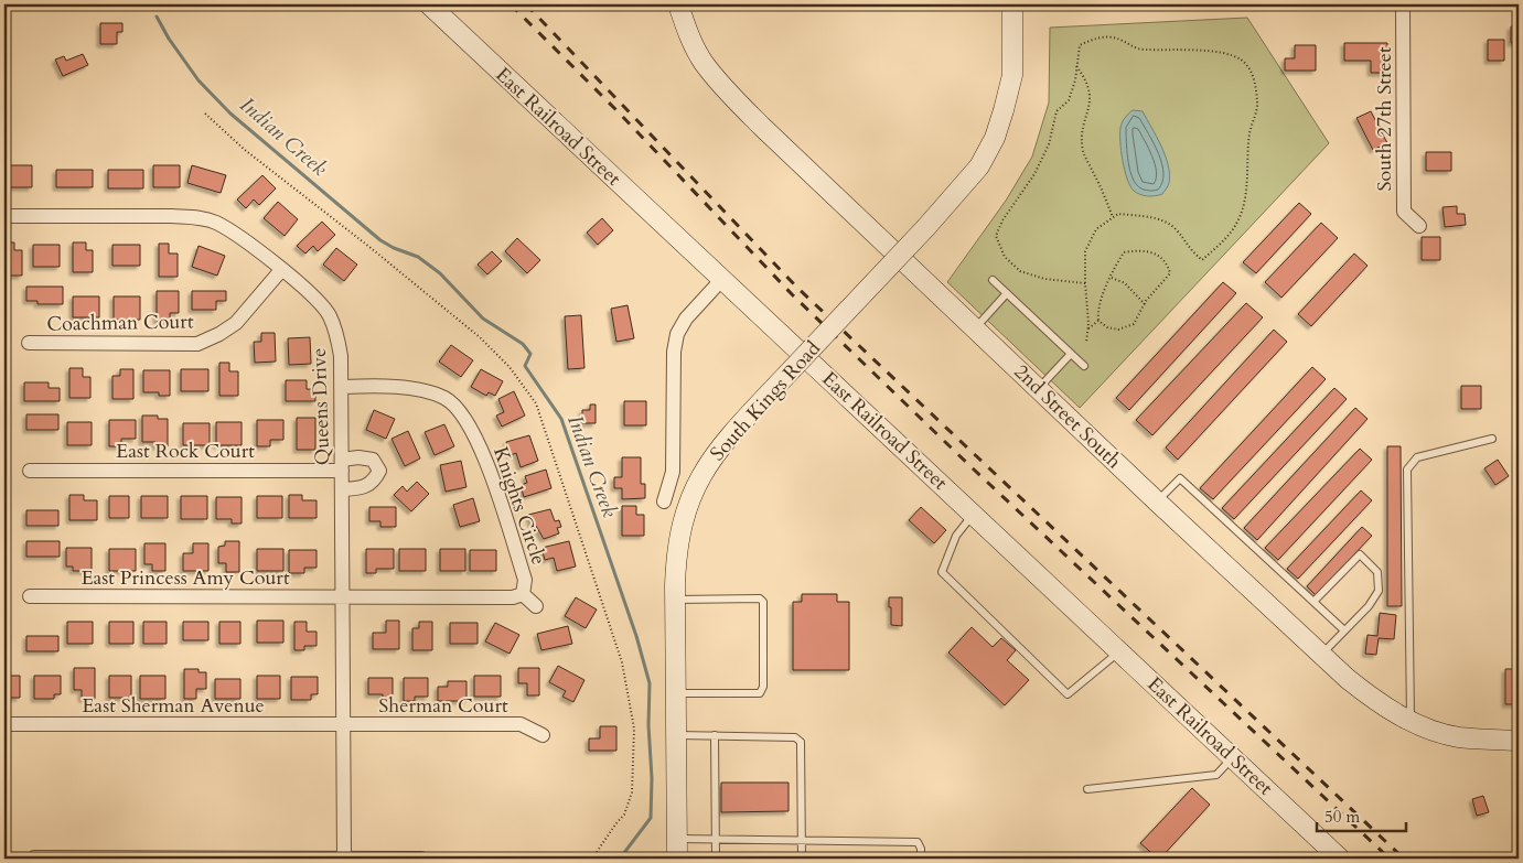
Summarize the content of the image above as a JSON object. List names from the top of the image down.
{
  "streets": {
    "street": [
      "South 27th Street",
      "East Railroad Street",
      "Coachman Court",
      "South Kings Road",
      "Queens Drive",
      "2nd Street South",
      "East Rock Court",
      "Knights Circle",
      "East Princess Amy Court",
      "East Sherman Avenue",
      "Sherman Court"
    ]
  },
  "crossings": [
    ["Coachman Court", "Queens Drive"],
    ["Queens Drive", "East Rock Court"],
    ["Queens Drive", "Knights Circle"],
    ["Queens Drive", "East Princess Amy Court"],
    ["Queens Drive", "East Sherman Avenue"],
    ["Queens Drive", "Sherman Court"],
    ["Knights Circle", "East Princess Amy Court"],
    ["East Sherman Avenue", "Sherman Court"]
  ],
  "water": ["Indian Creek"],
  "scale_bar": "50 m"
}
